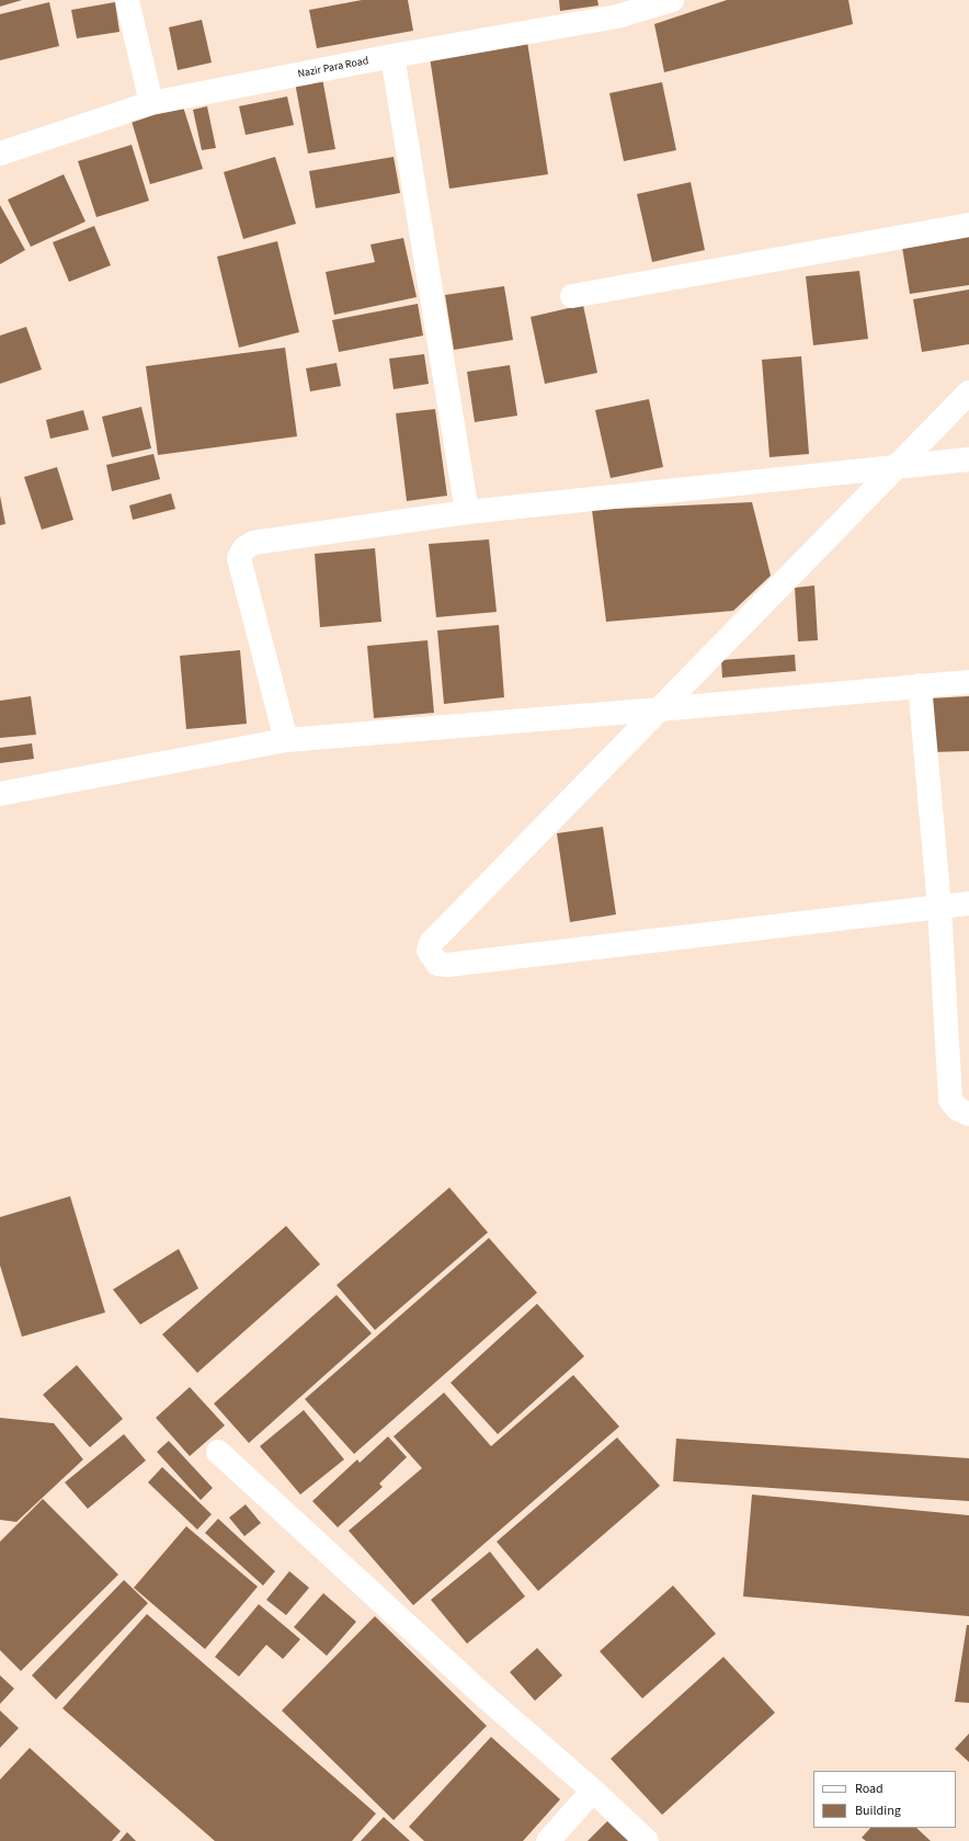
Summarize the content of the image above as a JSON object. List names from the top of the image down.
{
  "streets": {
    "street": ["Nazir Para Road"]
  },
  "legend": ["Road", "Building"]
}
